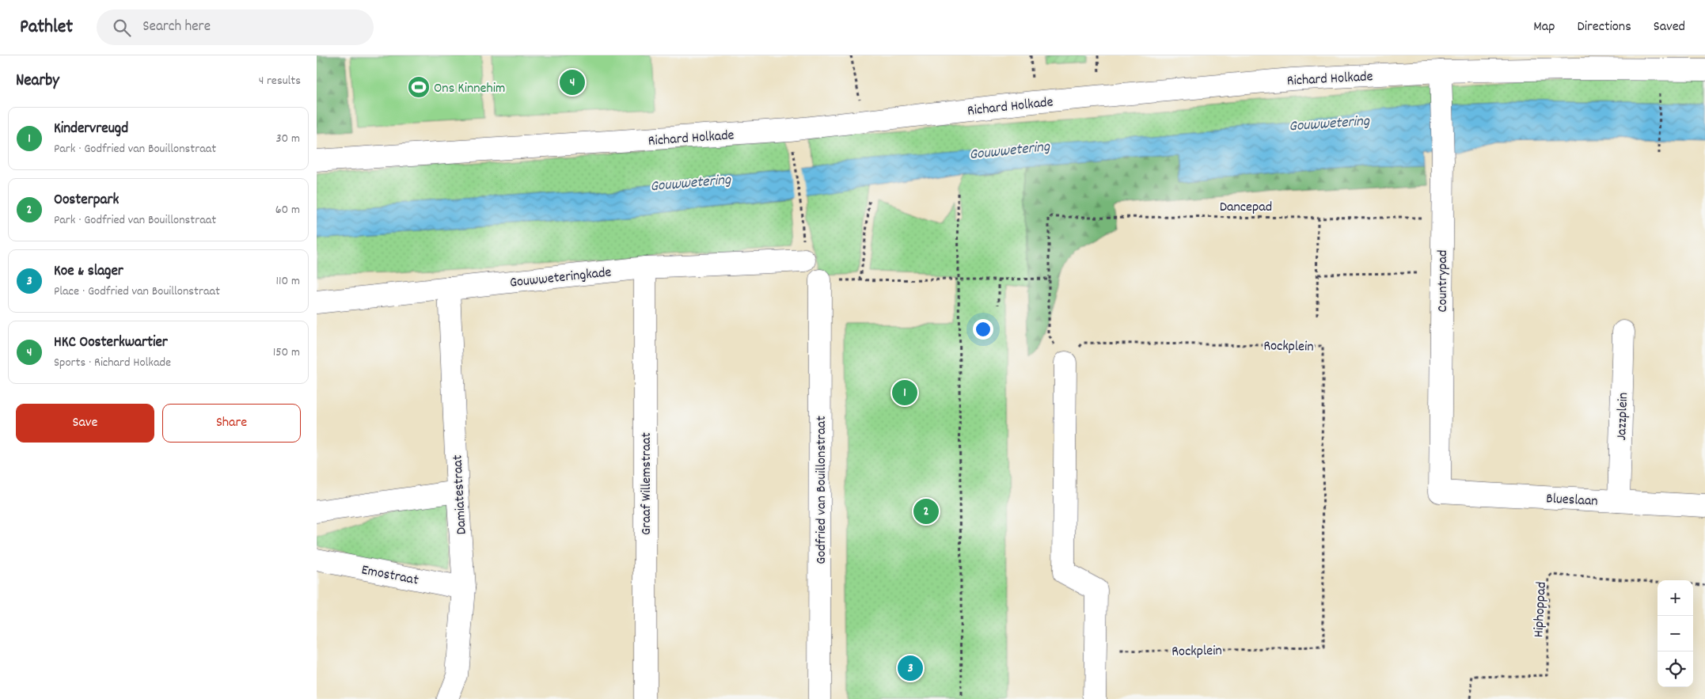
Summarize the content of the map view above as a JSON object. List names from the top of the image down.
{
  "streets": {
    "street": [
      "Richard Holkade",
      "Gouwweteringkade",
      "Countrypad",
      "Jazzplein",
      "Graaf Willemstraat",
      "Godfried van Bouillonstraat",
      "Damiatestraat",
      "Blueslaan",
      "Emostraat"
    ],
    "path": ["Dancepad", "Rockplein", "Hiphoppad"]
  },
  "crossings": [
    ["Richard Holkade", "Countrypad"],
    ["Dancepad", "Countrypad"],
    ["Gouwweteringkade", "Graaf Willemstraat"],
    ["Gouwweteringkade", "Damiatestraat"],
    ["Countrypad", "Blueslaan"],
    ["Jazzplein", "Blueslaan"],
    ["Damiatestraat", "Emostraat"]
  ],
  "water": ["Gouwwetering"],
  "places": {
    "sports": ["Ons Kinnehim"]
  },
  "page": {
    "header": "Pathlet",
    "search": "Search here",
    "nav": ["Map", "Directions", "Saved"],
    "heading": ["Nearby", "4 results"],
    "pins": [
      "4",
      "1",
      "2",
      "3"
    ],
    "list": [
      {
        "mark": "1",
        "name": "Kindervreugd",
        "note": "Park · Godfried van Bouillonstraat",
        "value": "30 m"
      },
      {
        "mark": "2",
        "name": "Oosterpark",
        "note": "Park · Godfried van Bouillonstraat",
        "value": "60 m"
      },
      {
        "mark": "3",
        "name": "Koe & slager",
        "note": "Place · Godfried van Bouillonstraat",
        "value": "110 m"
      },
      {
        "mark": "4",
        "name": "HKC Oosterkwartier",
        "note": "Sports · Richard Holkade",
        "value": "150 m"
      }
    ],
    "buttons": ["Save", "Share"],
    "map_buttons": ["+", "−"]
  }
}
